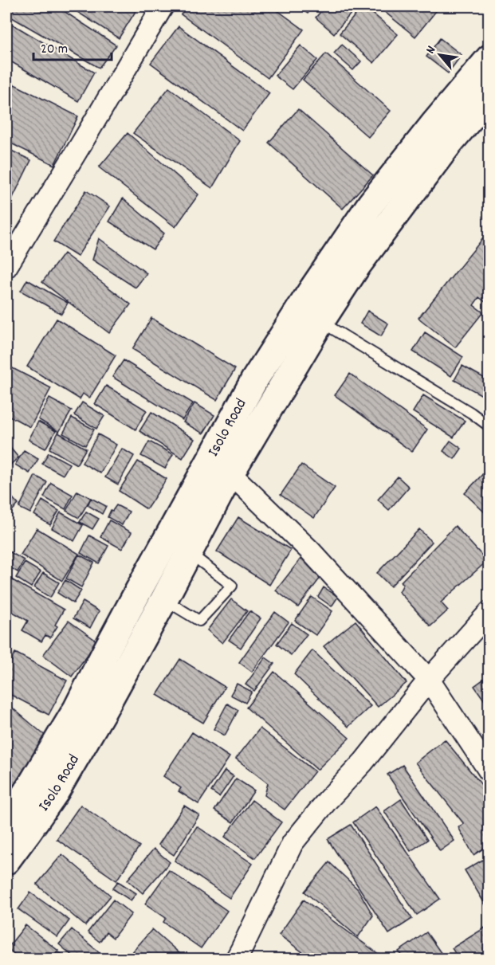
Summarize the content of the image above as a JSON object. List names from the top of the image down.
{
  "streets": {
    "main road": ["Isolo Road"]
  },
  "scale_bar": "20 m",
  "north": "top left"
}
